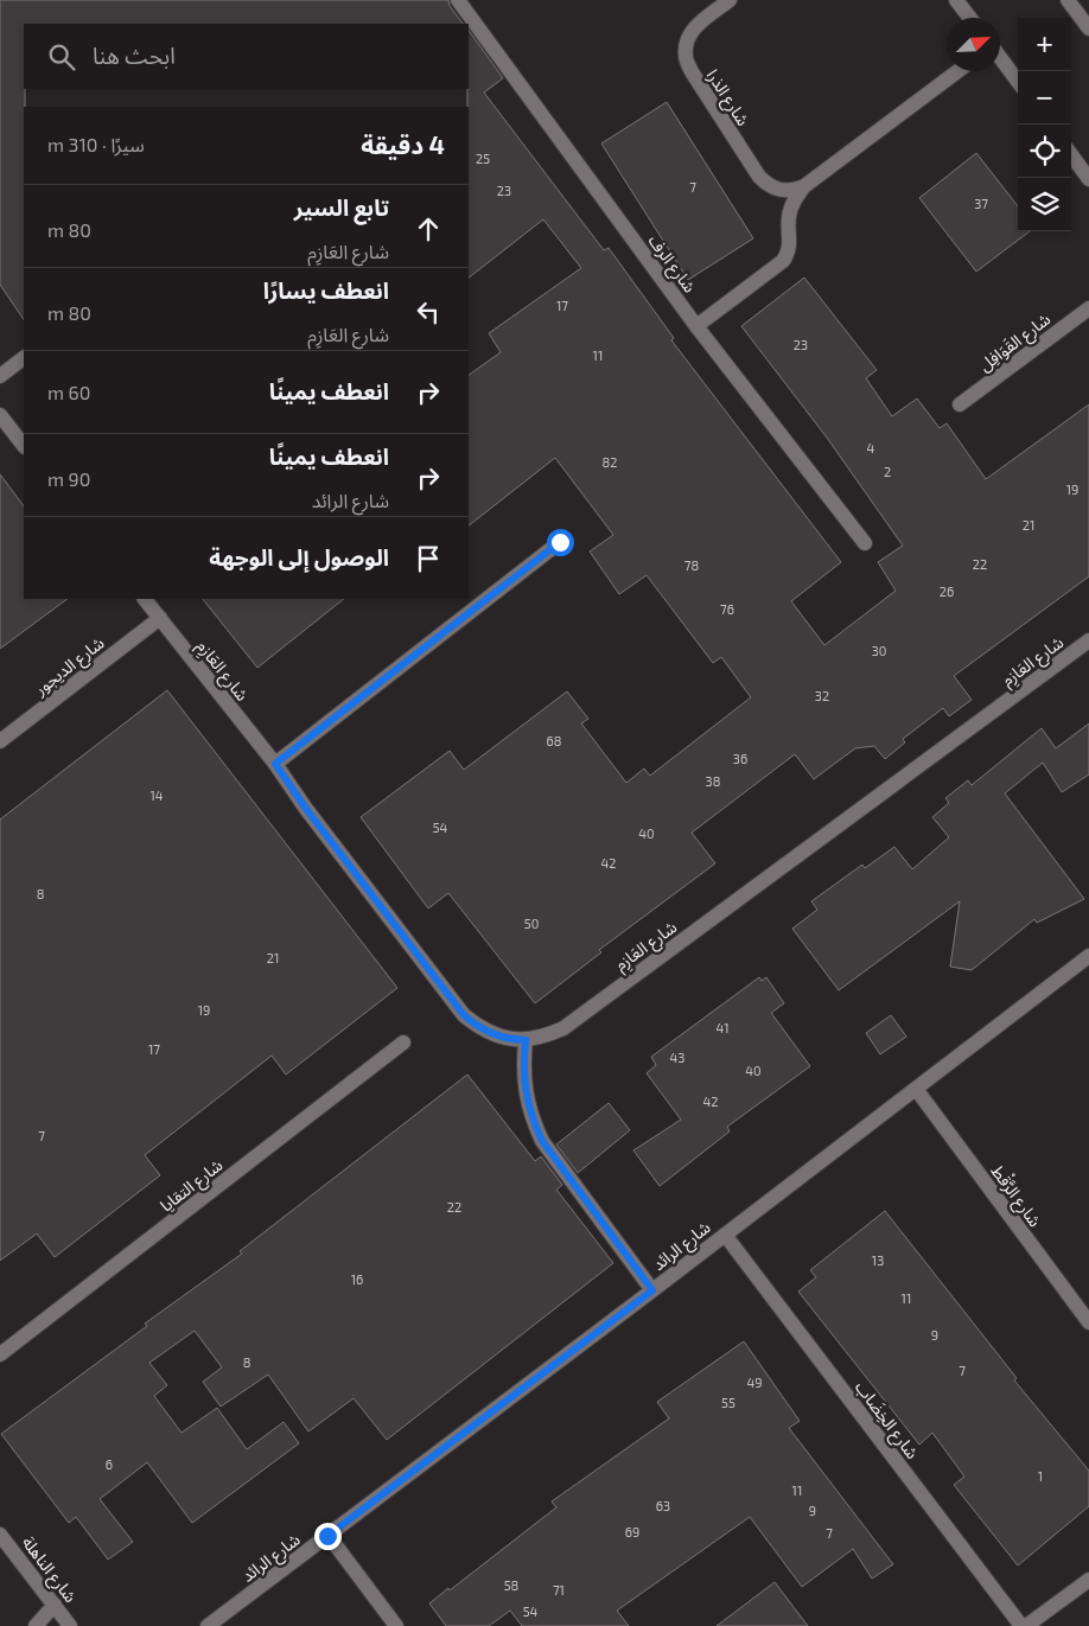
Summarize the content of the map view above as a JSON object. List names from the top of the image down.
{
  "streets": {
    "street": [
      "شارع الذرا",
      "شارع الرف",
      "شارع القَوَافِل",
      "شارع العَازِم",
      "شارع الديجور",
      "شارع التقايا",
      "شارع الرَّقْط",
      "شارع الرائد",
      "شارع الخِضَاب",
      "شارع الناهلة"
    ]
  },
  "crossings": [
    ["شارع العَازِم", "شارع الديجور"],
    ["شارع الرَّقْط", "شارع الرائد"],
    ["شارع الرائد", "شارع الخِضَاب"]
  ],
  "house_numbers": [
    "25",
    "7",
    "23",
    "37",
    "17",
    "23",
    "11",
    "4",
    "82",
    "2",
    "19",
    "21",
    "22",
    "78",
    "26",
    "76",
    "30",
    "32",
    "68",
    "36",
    "38",
    "14",
    "54",
    "40",
    "42",
    "8",
    "50",
    "21",
    "19",
    "41",
    "17",
    "43",
    "40",
    "42",
    "7",
    "22",
    "13",
    "16",
    "11",
    "9",
    "8",
    "7",
    "49",
    "55",
    "6",
    "1",
    "11",
    "63",
    "9",
    "69",
    "7",
    "58",
    "71",
    "54"
  ],
  "north": "top right",
  "page": {
    "map_buttons": ["+", "−"],
    "search": "ابحث هنا",
    "heading": ["4 دقيقة", "سيرًا · 310 m"],
    "list": [
      ["تابع السير", "شارع العَازِم", "80 m"],
      ["انعطف يسارًا", "شارع العَازِم", "80 m"],
      ["انعطف يمينًا", "60 m"],
      ["انعطف يمينًا", "شارع الرائد", "90 m"],
      "الوصول إلى الوجهة"
    ]
  }
}
